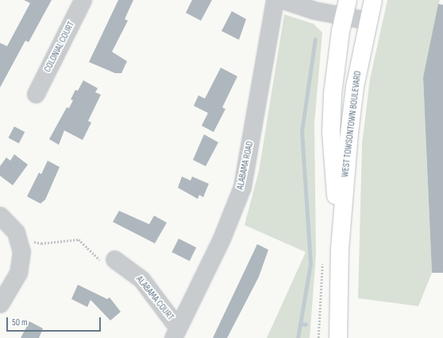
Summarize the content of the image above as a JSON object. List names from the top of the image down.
{
  "streets": {
    "main road": ["WEST TOWSONTOWN BOULEVARD"],
    "street": ["COLONIAL COURT", "ALABAMA ROAD", "ALABAMA COURT"]
  },
  "crossings": [
    ["ALABAMA ROAD", "ALABAMA COURT"]
  ],
  "scale_bar": "50 m"
}
